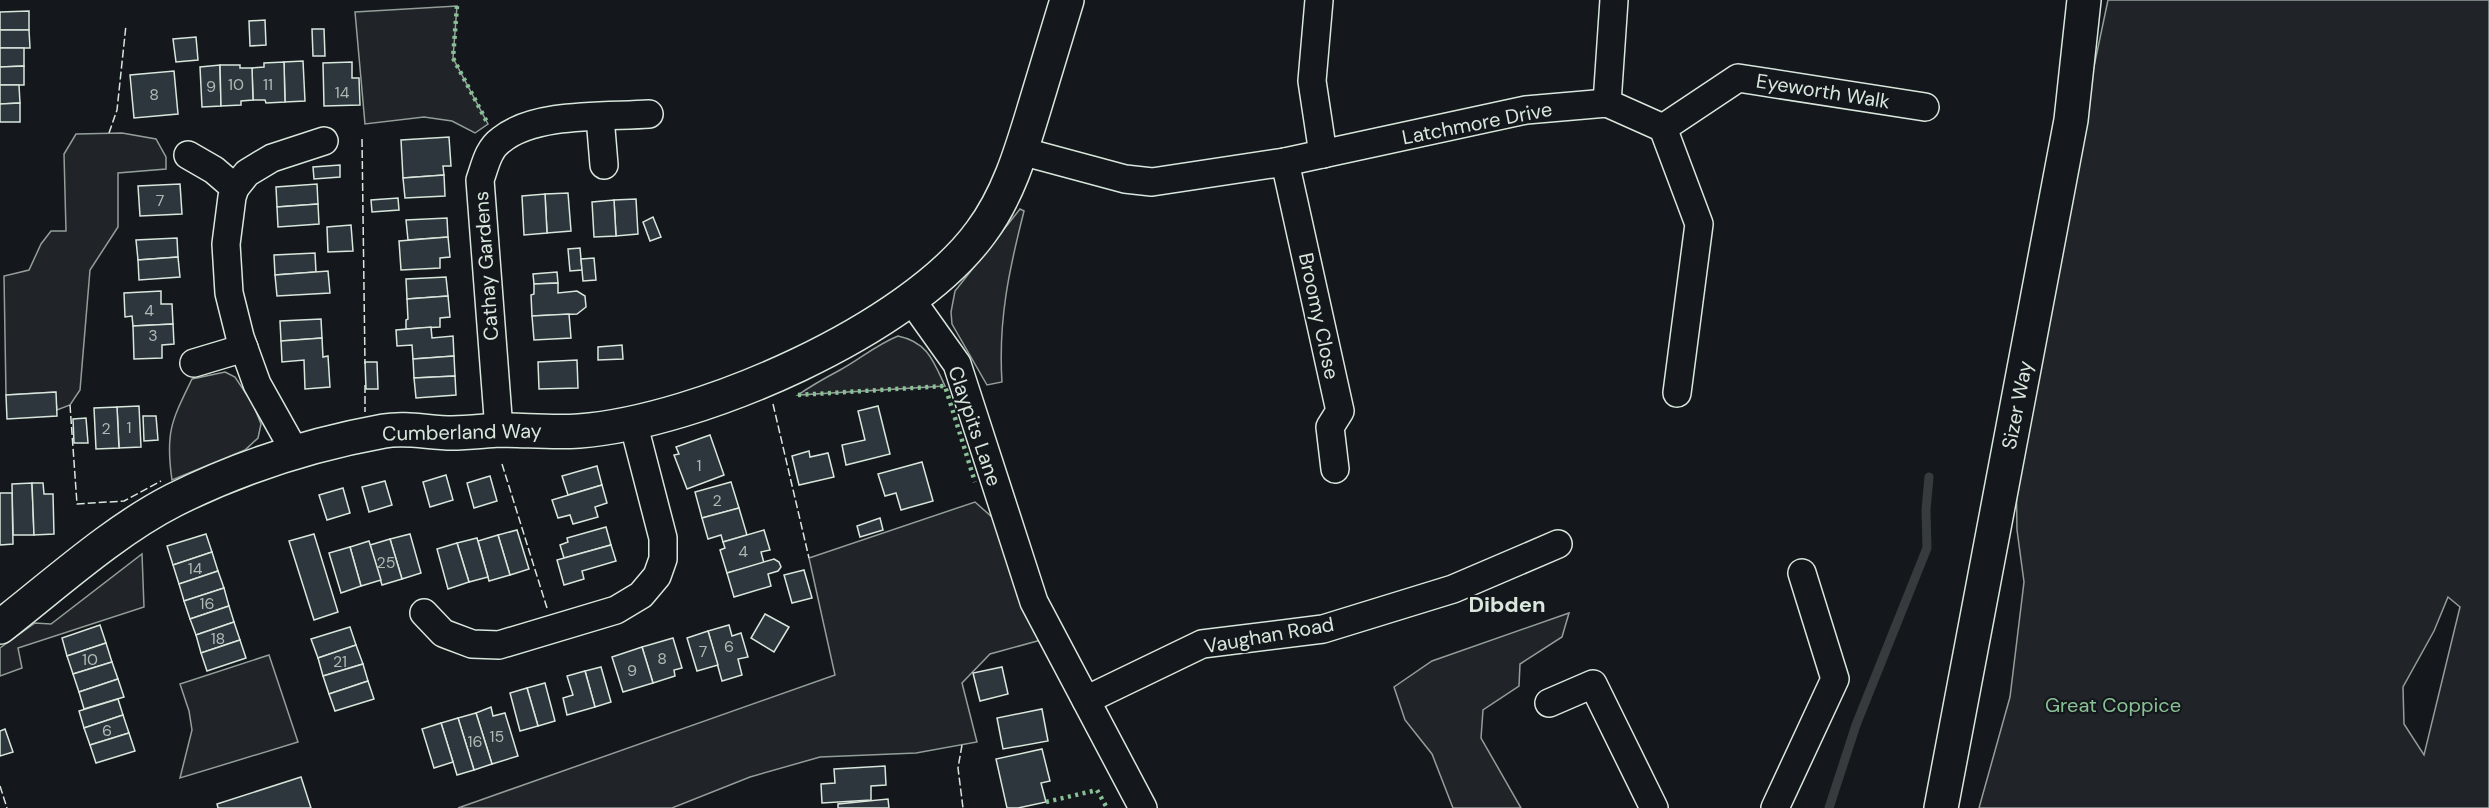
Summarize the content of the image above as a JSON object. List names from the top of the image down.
{
  "streets": {
    "street": [
      "Eyeworth Walk",
      "Latchmore Drive",
      "Cathay Gardens",
      "Broomy Close",
      "Sizer Way",
      "Claypits Lane",
      "Cumberland Way",
      "Vaughan Road"
    ]
  },
  "crossings": [
    ["Eyeworth Walk", "Latchmore Drive"],
    ["Latchmore Drive", "Broomy Close"],
    ["Cathay Gardens", "Cumberland Way"],
    ["Claypits Lane", "Cumberland Way"],
    ["Claypits Lane", "Vaughan Road"]
  ],
  "districts": ["Dibden"],
  "parks": ["Great Coppice"],
  "house_numbers": [
    "10",
    "11",
    "9",
    "14",
    "8",
    "7",
    "4",
    "3",
    "1",
    "2",
    "1",
    "2",
    "4",
    "25",
    "14",
    "16",
    "18",
    "6",
    "7",
    "8",
    "10",
    "21",
    "9",
    "6",
    "15",
    "16"
  ]
}
